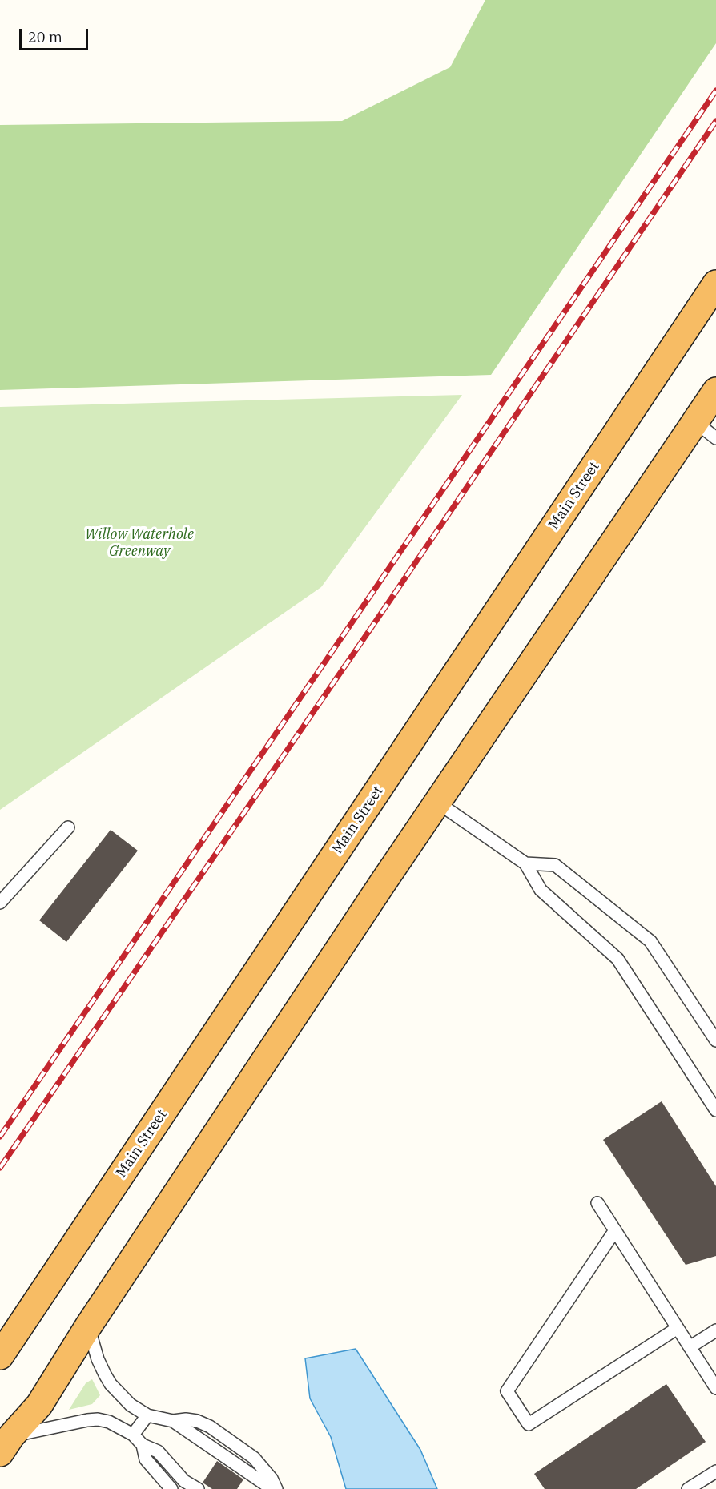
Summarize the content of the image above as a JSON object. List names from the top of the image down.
{
  "streets": {
    "highway": ["Main Street"]
  },
  "parks": ["Willow Waterhole Greenway"],
  "scale_bar": "20 m"
}
